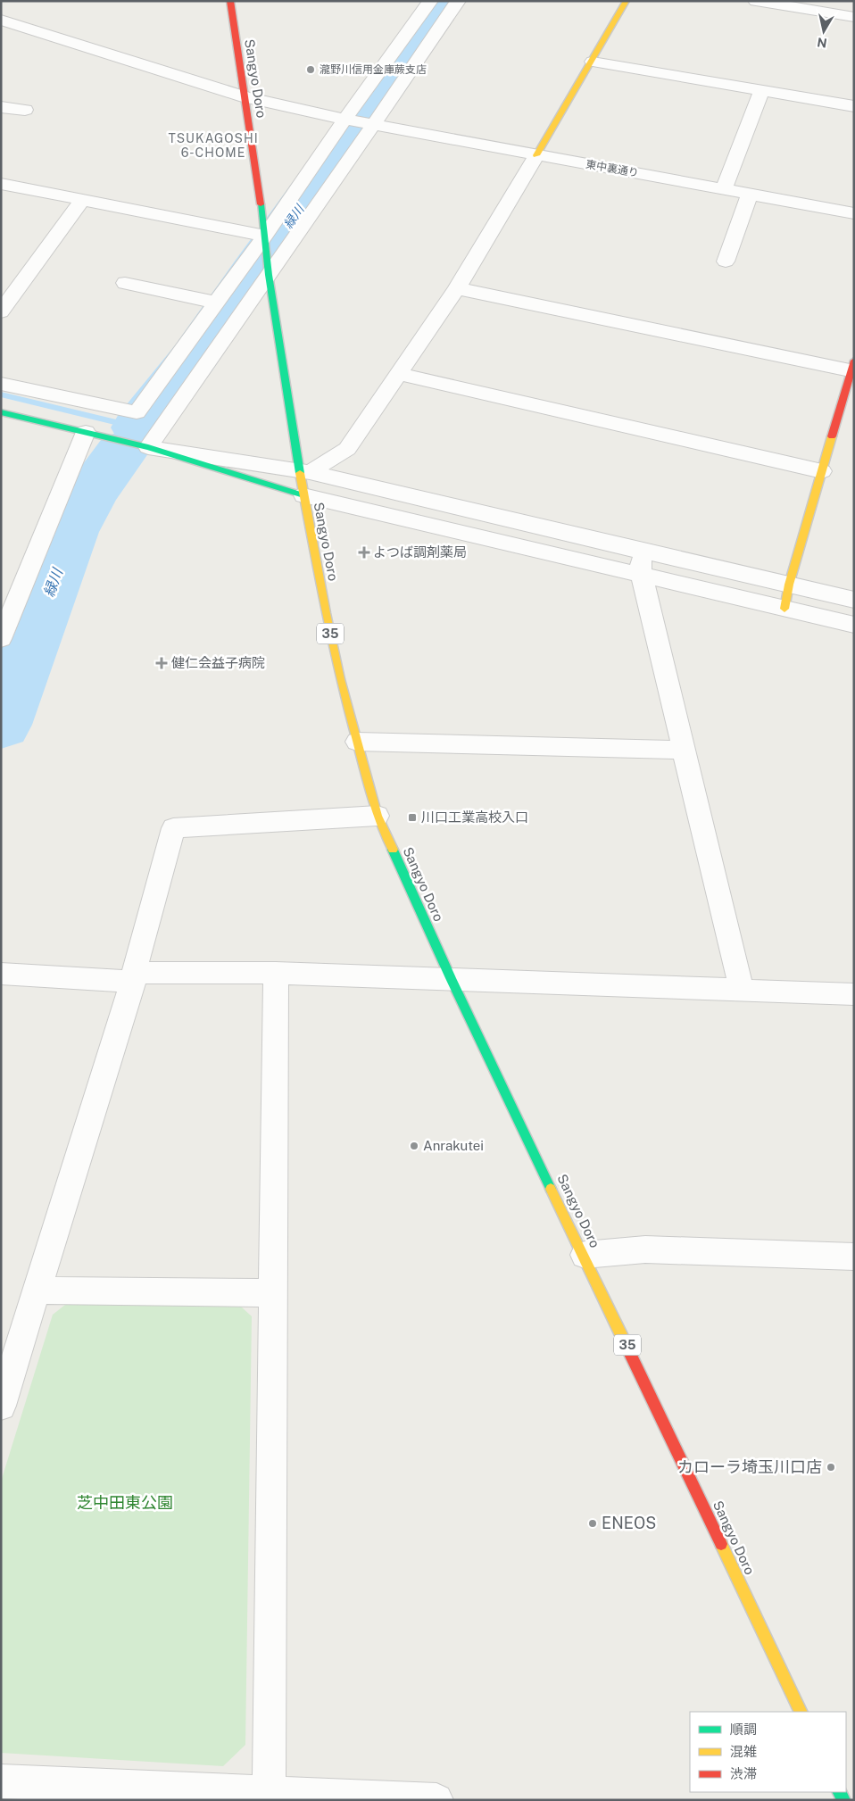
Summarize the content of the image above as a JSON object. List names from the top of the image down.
{
  "streets": {
    "main road": ["Sangyo Doro", "35"],
    "street": ["東中裏通り"]
  },
  "districts": ["TSUKAGOSHI 6-CHOME"],
  "water": ["緑川"],
  "parks": ["芝中田東公園"],
  "places": {
    "other": [
      "瀧野川信用金庫蕨支店",
      "Anrakutei",
      "カローラ埼玉川口店",
      "ENEOS"
    ],
    "health": ["よつば調剤薬局", "健仁会益子病院"],
    "transit": ["川口工業高校入口"]
  },
  "legend": ["順調", "混雑", "渋滞"],
  "north": "bottom"
}
